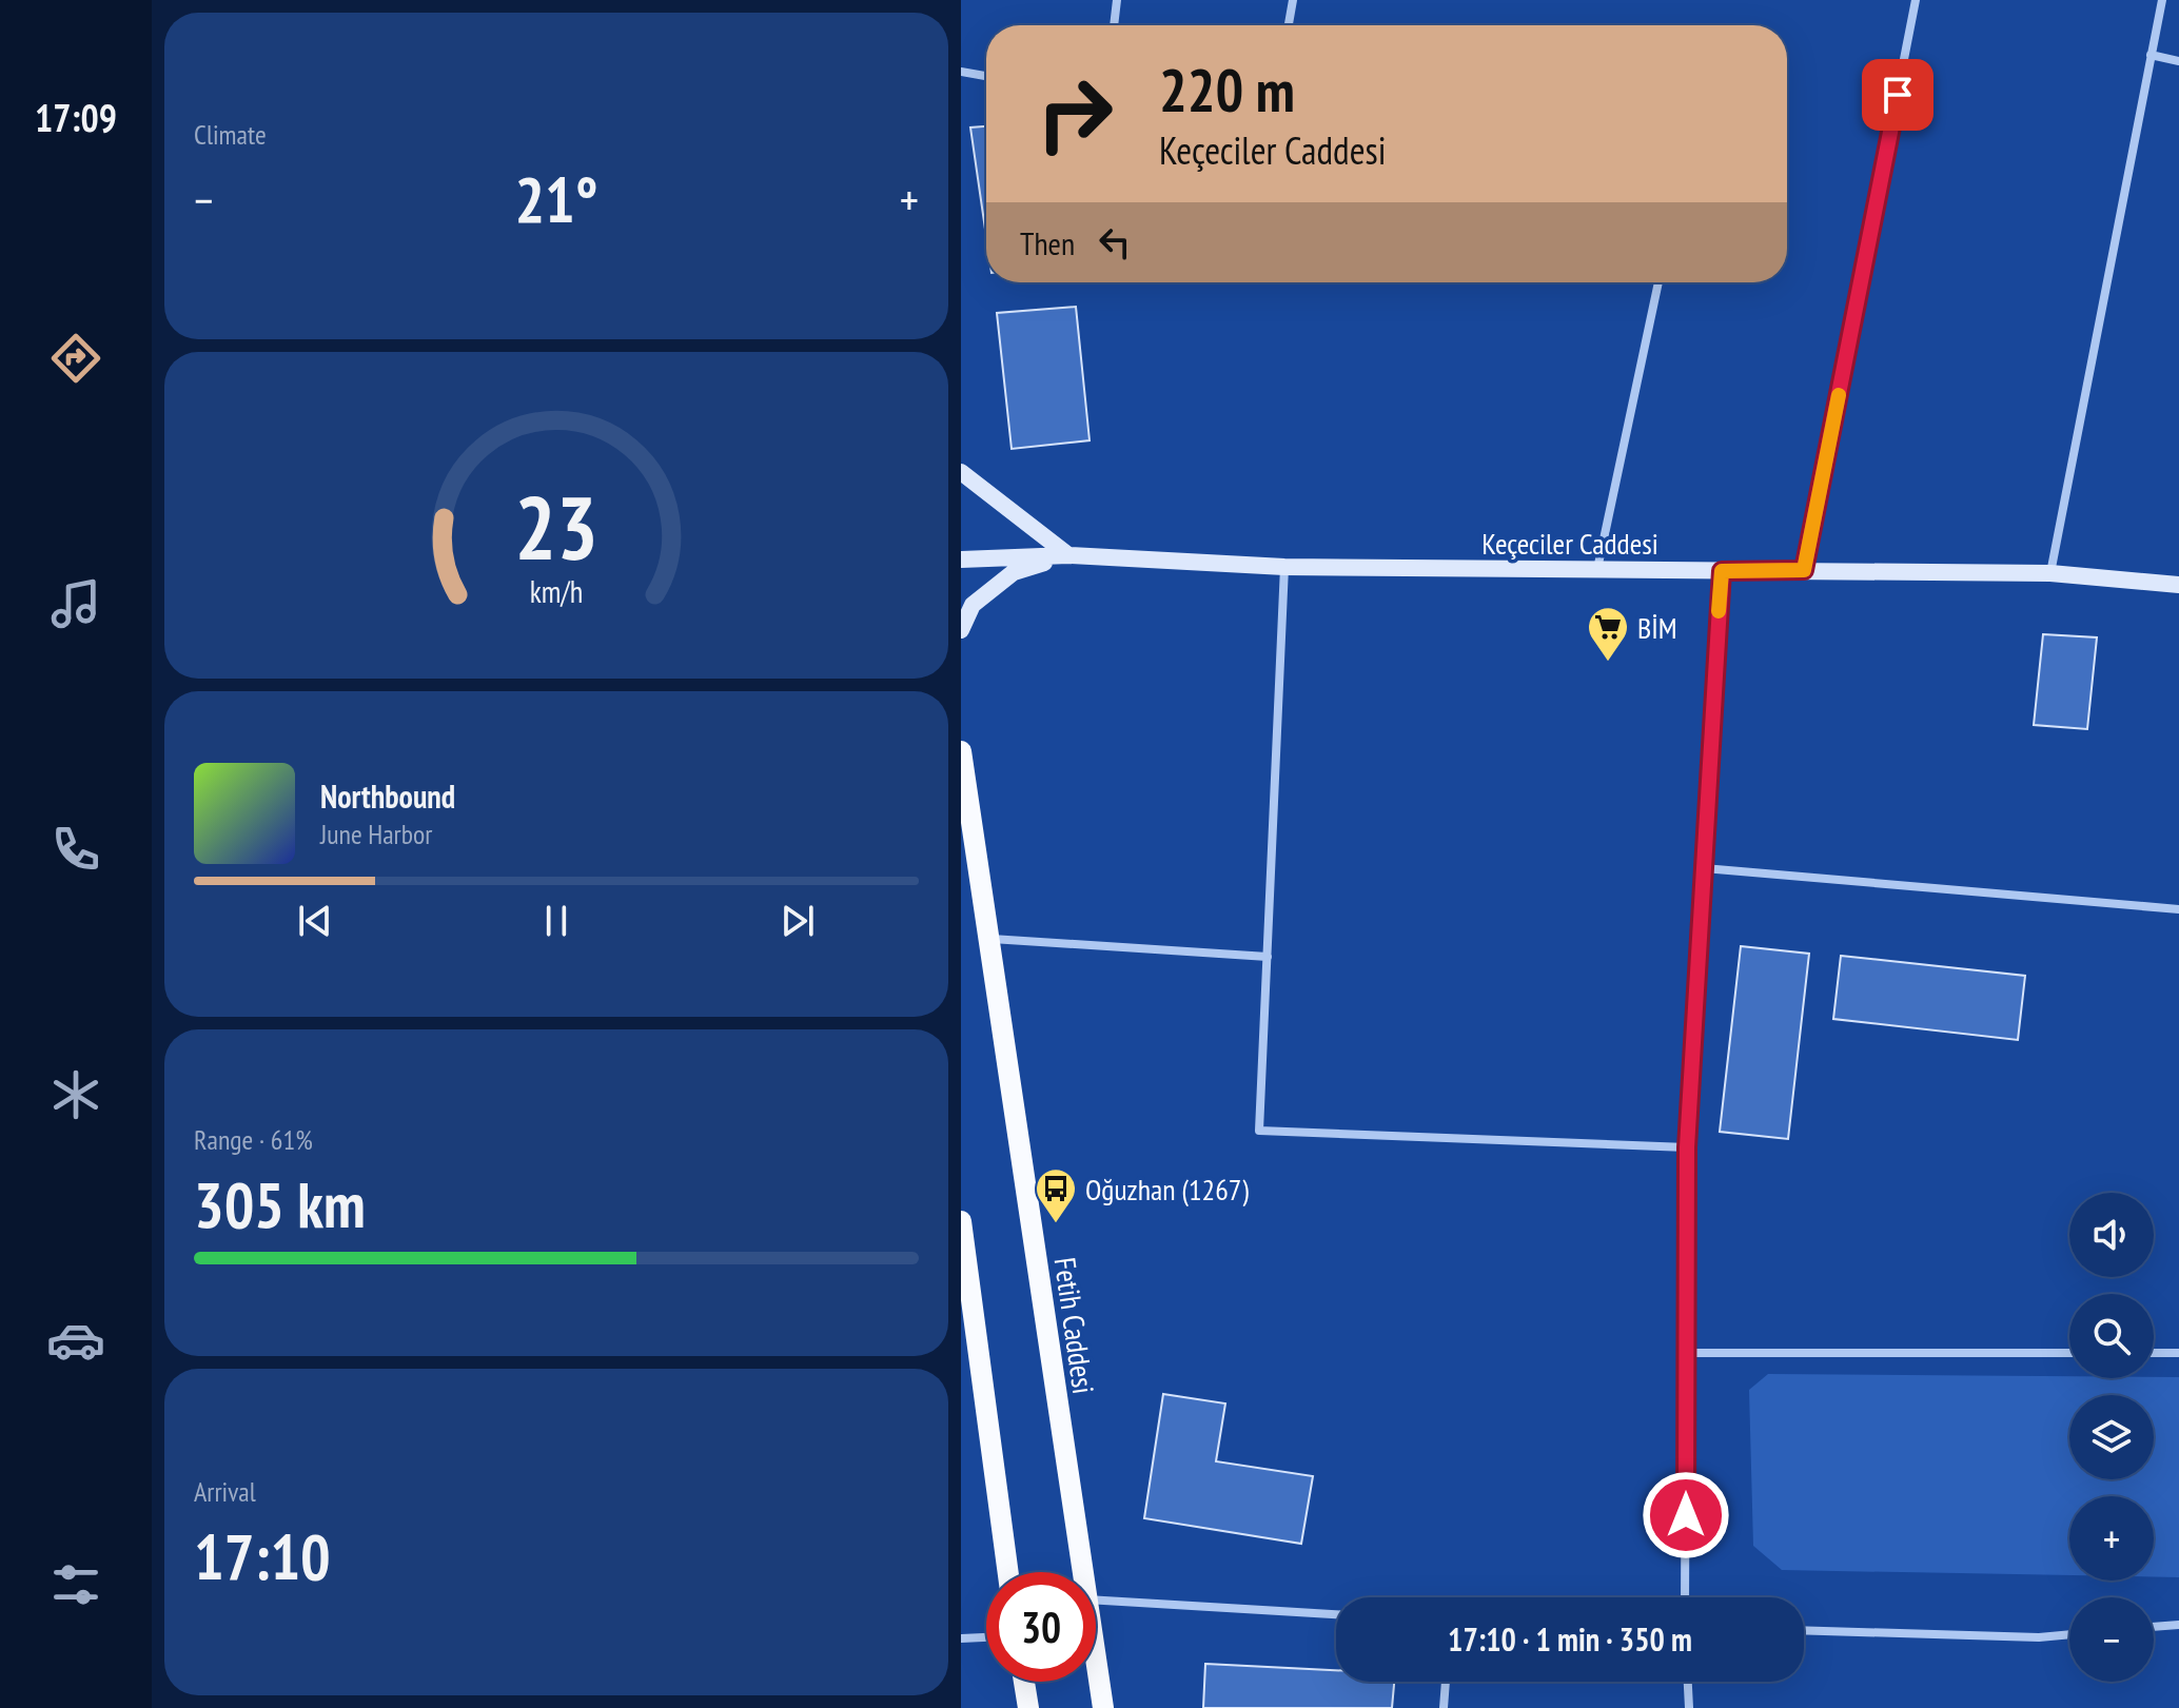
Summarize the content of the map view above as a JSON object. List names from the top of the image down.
{
  "streets": {
    "main road": ["Fetih Caddesi"],
    "street": ["Keçeciler Caddesi"]
  },
  "places": {
    "supermarket": ["BİM"],
    "bus stop": ["Oğuzhan (1267)"]
  },
  "page": {
    "tabs": "17:09",
    "tile": [
      "Climate",
      ["Range · 61%", "305 km"],
      ["Arrival", "17:10"]
    ],
    "turn": ["220 m", "Keçeciler Caddesi"],
    "heat": ["−", "21°", "+"],
    "then": "Then",
    "song": ["Northbound", "June Harbor"],
    "map_buttons": ["+", "−"],
    "limit": "30",
    "trip": "17:10 · 1 min · 350 m",
    "gauge": ["23", "km/h"]
  }
}
